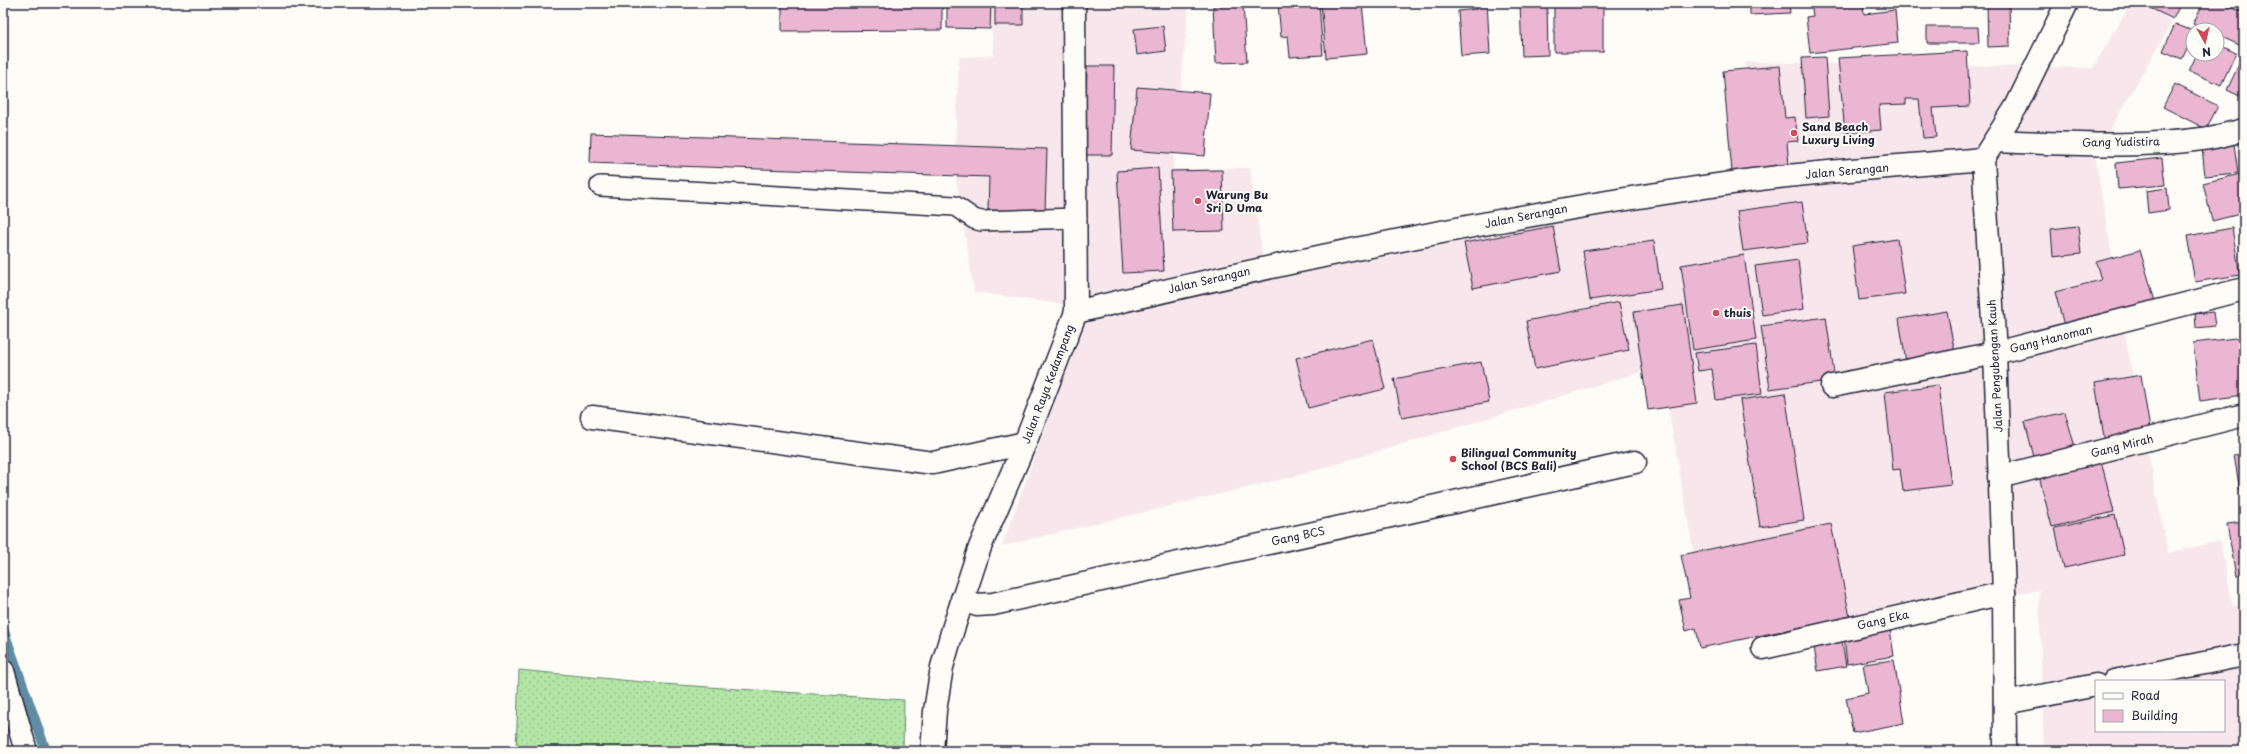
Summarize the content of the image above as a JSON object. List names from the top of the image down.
{
  "streets": {
    "street": [
      "Gang Yudistira",
      "Jalan Serangan",
      "Gang Hanoman",
      "Jalan Pengubengan Kauh",
      "Jalan Raya Kedampang",
      "Gang Mirah",
      "Gang BCS",
      "Gang Eka"
    ]
  },
  "crossings": [
    ["Jalan Serangan", "Jalan Pengubengan Kauh"],
    ["Jalan Serangan", "Jalan Raya Kedampang"],
    ["Gang Hanoman", "Jalan Pengubengan Kauh"],
    ["Jalan Pengubengan Kauh", "Gang Mirah"],
    ["Jalan Pengubengan Kauh", "Gang Eka"],
    ["Jalan Raya Kedampang", "Gang BCS"]
  ],
  "places": [
    "Sand Beach Luxury Living",
    "Warung Bu Sri D Uma",
    "thuis",
    "Bilingual Community School (BCS Bali)"
  ],
  "legend": ["Road", "Building"],
  "north": "bottom"
}
